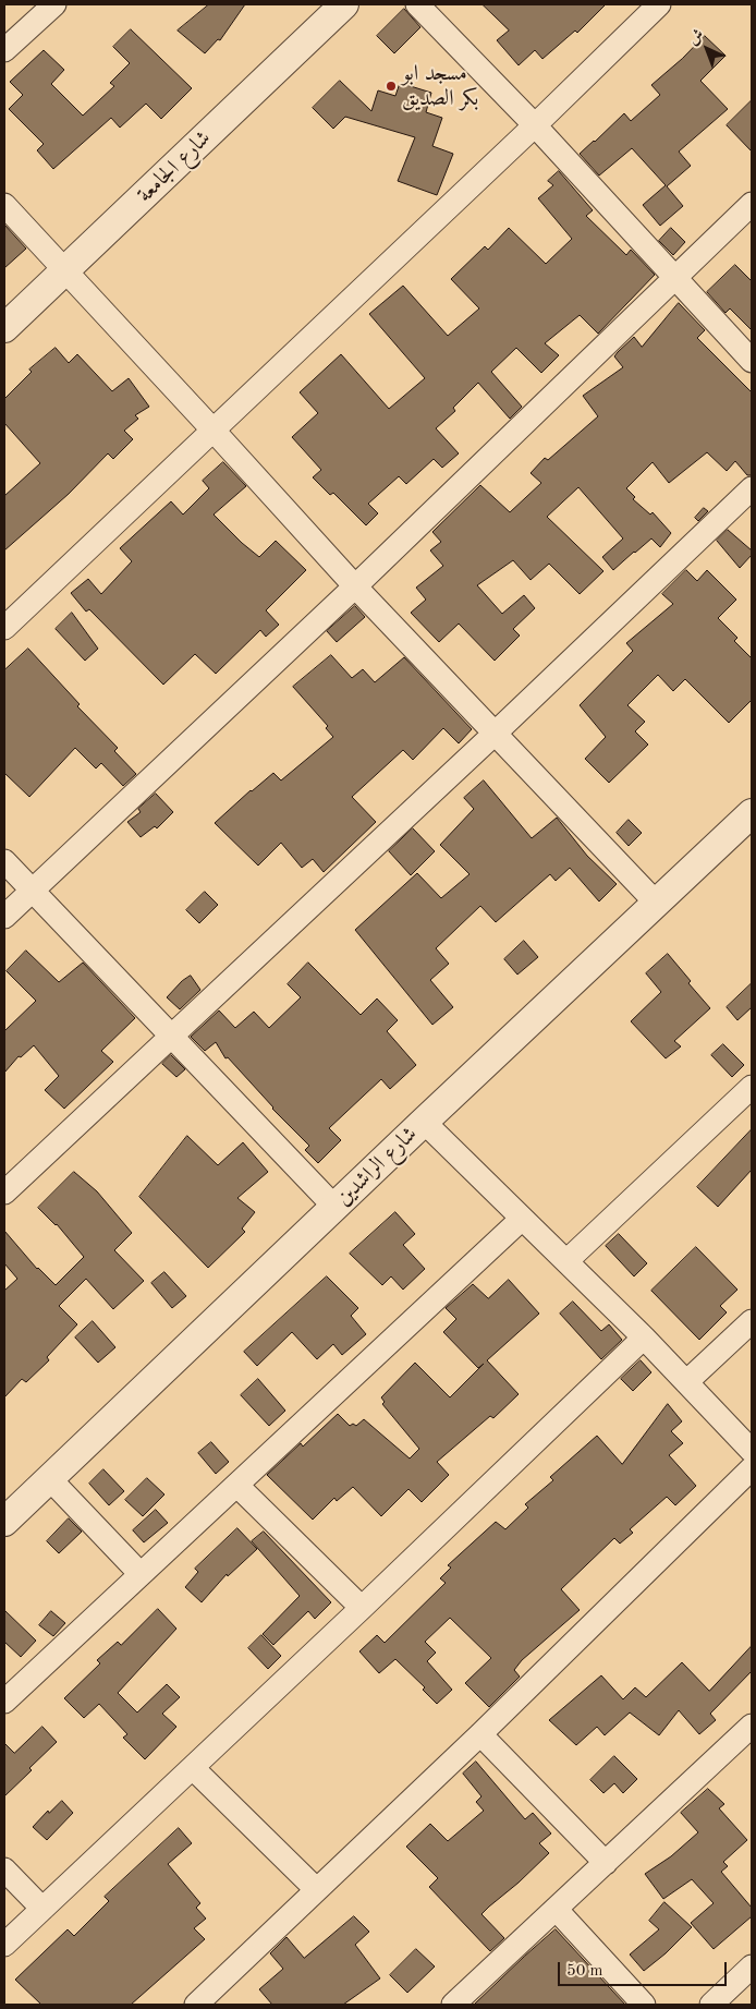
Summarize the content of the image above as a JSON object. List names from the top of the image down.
{
  "streets": {
    "street": ["شارع الجامعة", "شارع الراشدين"]
  },
  "places": ["مسجد ابو بكر الصديق"],
  "scale_bar": "50 m",
  "north": "top left"
}
